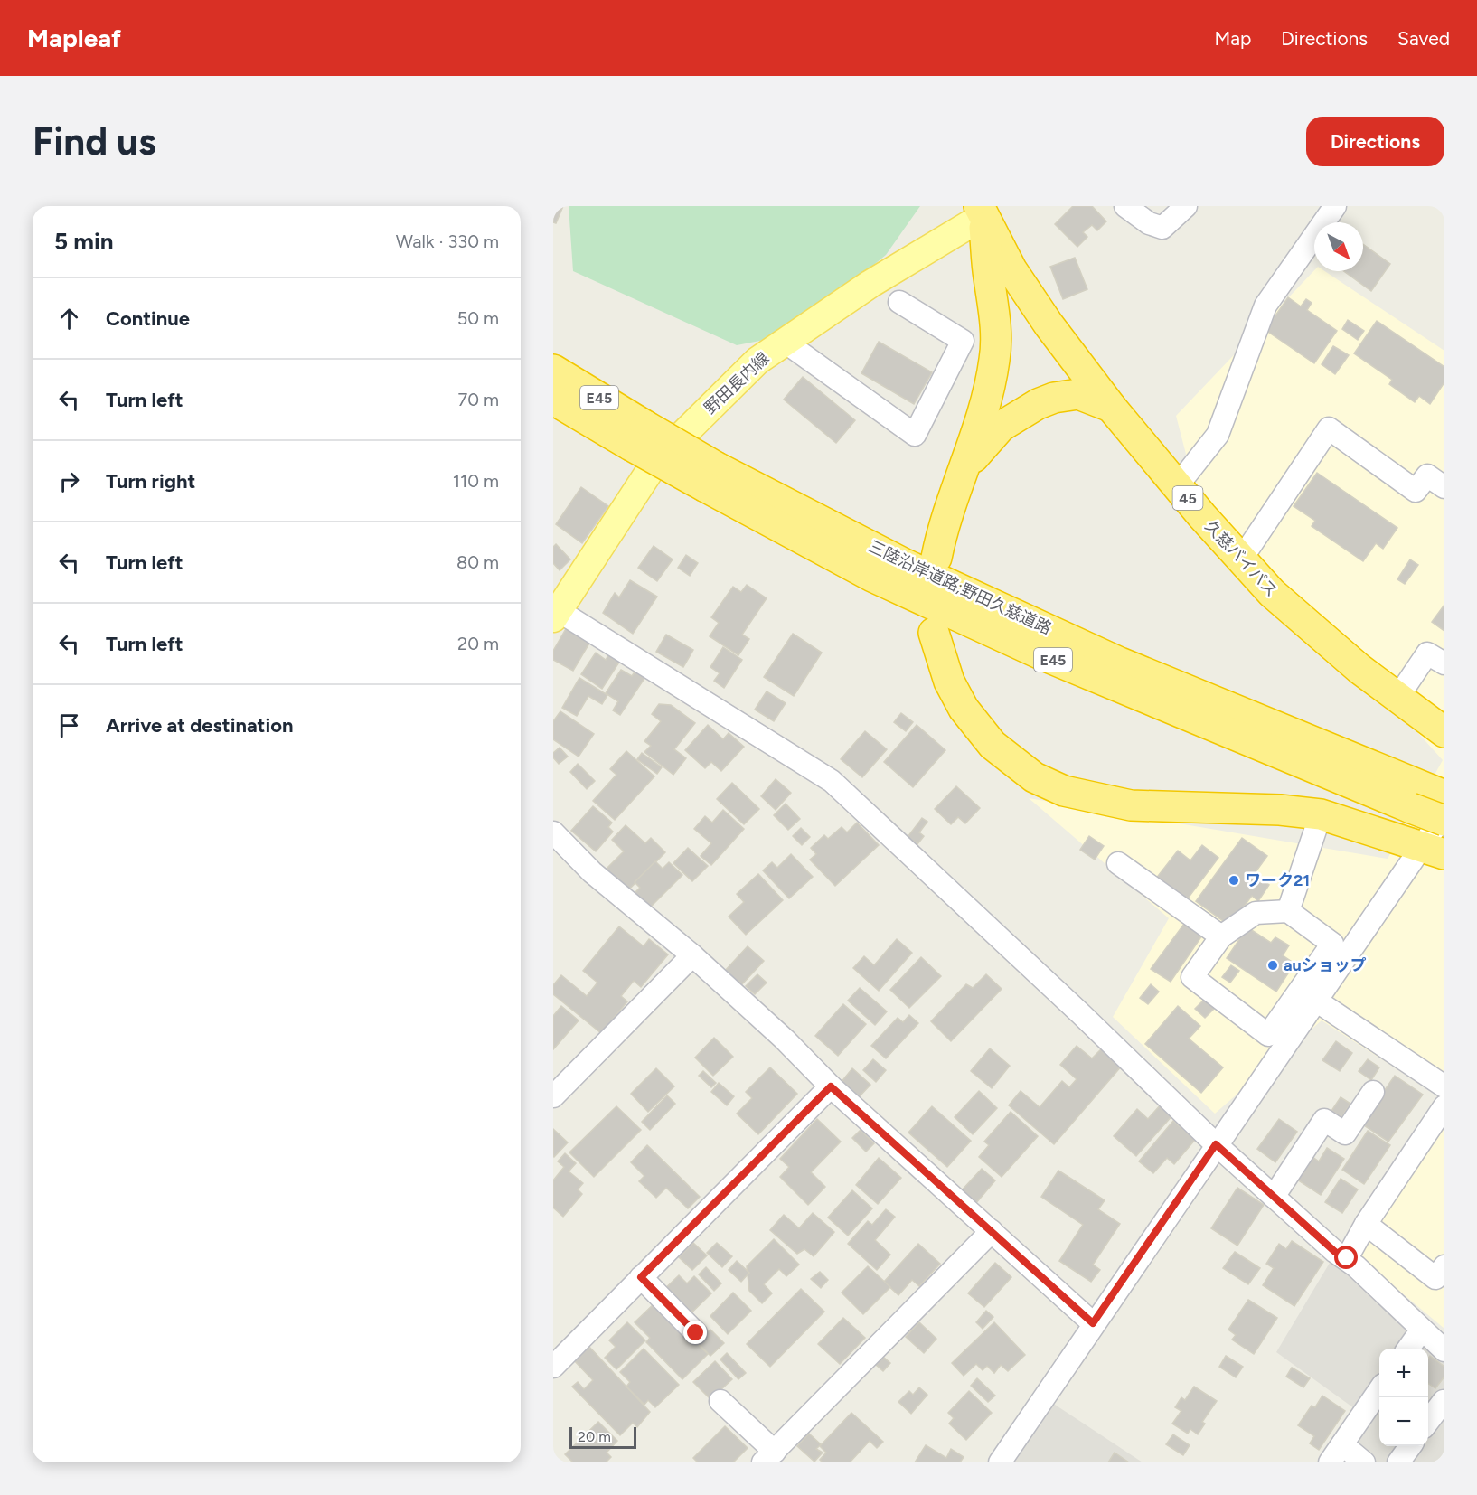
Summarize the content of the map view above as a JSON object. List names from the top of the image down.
{
  "streets": {
    "highway": [
      "E45",
      "45",
      "久慈バイパス",
      "三陸沿岸道路;野田久慈道路"
    ],
    "main road": ["野田長内線"]
  },
  "crossings": [
    ["野田長内線", "45"],
    ["野田長内線", "久慈バイパス"],
    ["45", "久慈バイパス"]
  ],
  "places": ["ワーク21", "auショップ"],
  "scale_bar": "20 m",
  "north": "bottom right",
  "page": {
    "header": "Mapleaf",
    "nav": ["Map", "Directions", "Saved"],
    "buttons": "Directions",
    "title": "Find us",
    "heading": ["5 min", "Walk · 330 m"],
    "list": [
      ["Continue", "50 m"],
      ["Turn left", "70 m"],
      ["Turn right", "110 m"],
      ["Turn left", "80 m"],
      ["Turn left", "20 m"],
      "Arrive at destination"
    ],
    "map_buttons": ["+", "−"],
    "scale": "20 m"
  }
}
